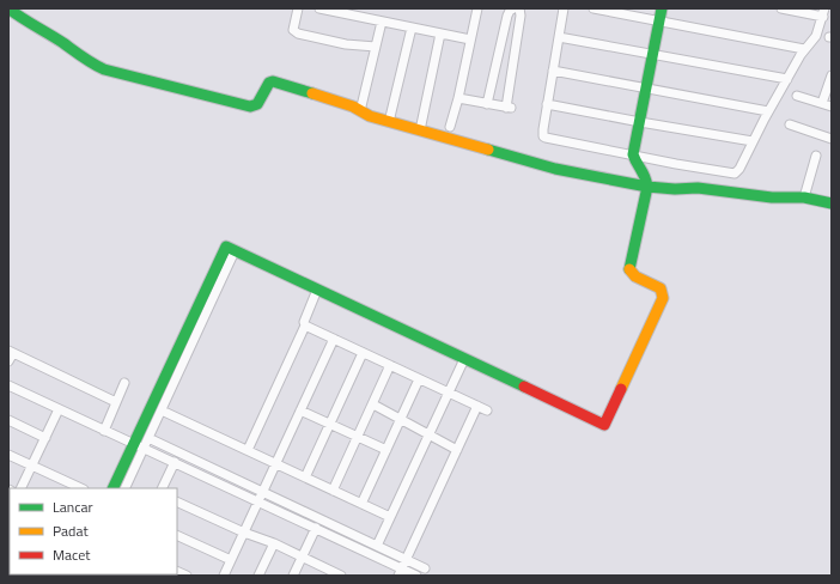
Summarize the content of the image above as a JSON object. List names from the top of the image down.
{
  "legend": ["Lancar", "Padat", "Macet"]
}
